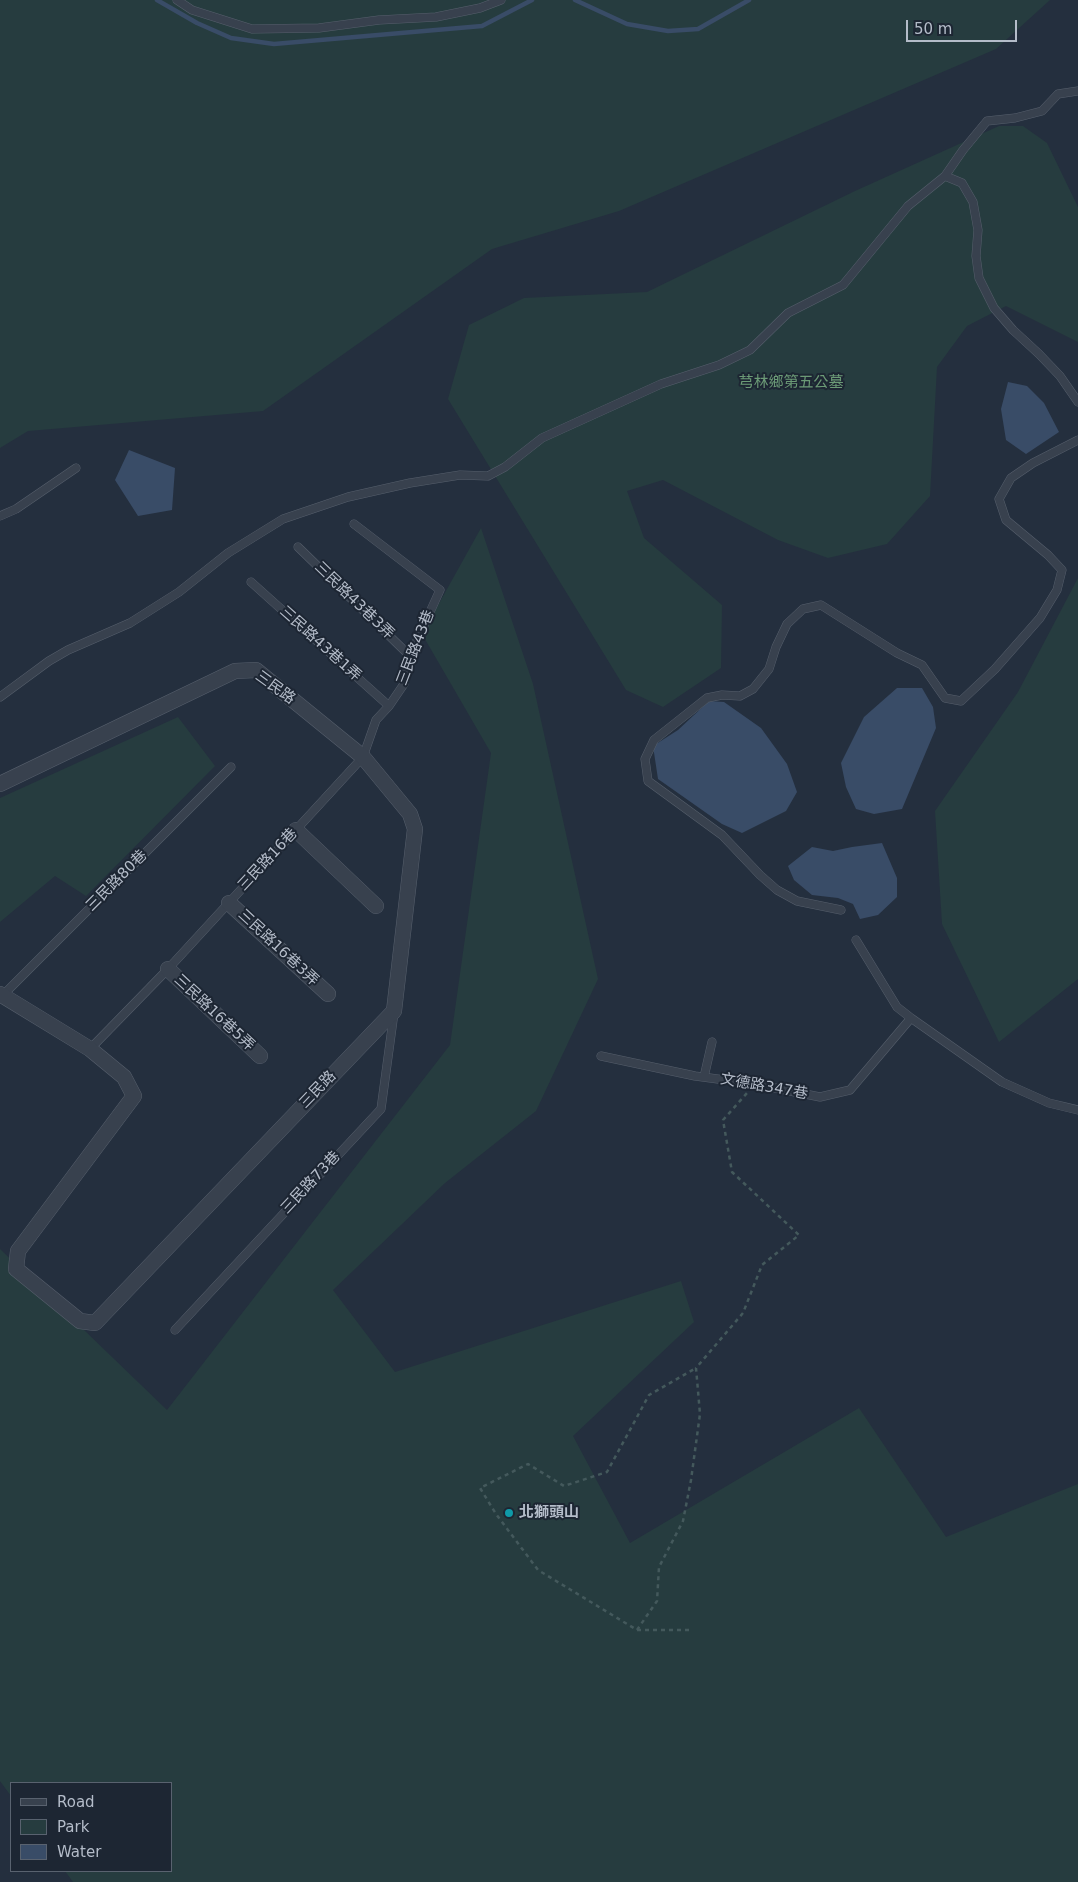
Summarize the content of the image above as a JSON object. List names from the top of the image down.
{
  "streets": {
    "street": ["三民路", "三民路16巷3弄", "三民路16巷5弄"],
    "lane": [
      "三民路43巷3弄",
      "三民路43巷1弄",
      "三民路43巷",
      "三民路16巷",
      "三民路80巷",
      "文德路347巷",
      "三民路73巷"
    ]
  },
  "crossings": [
    ["三民路43巷3弄", "三民路43巷"],
    ["三民路43巷1弄", "三民路43巷"],
    ["三民路43巷", "三民路"],
    ["三民路43巷", "三民路16巷"],
    ["三民路", "三民路16巷"],
    ["三民路", "三民路80巷"],
    ["三民路", "三民路73巷"],
    ["三民路16巷", "三民路16巷3弄"],
    ["三民路16巷", "三民路16巷5弄"]
  ],
  "parks": ["芎林鄉第五公墓"],
  "places": ["北獅頭山"],
  "legend": ["Road", "Park", "Water"],
  "scale_bar": "50 m"
}
